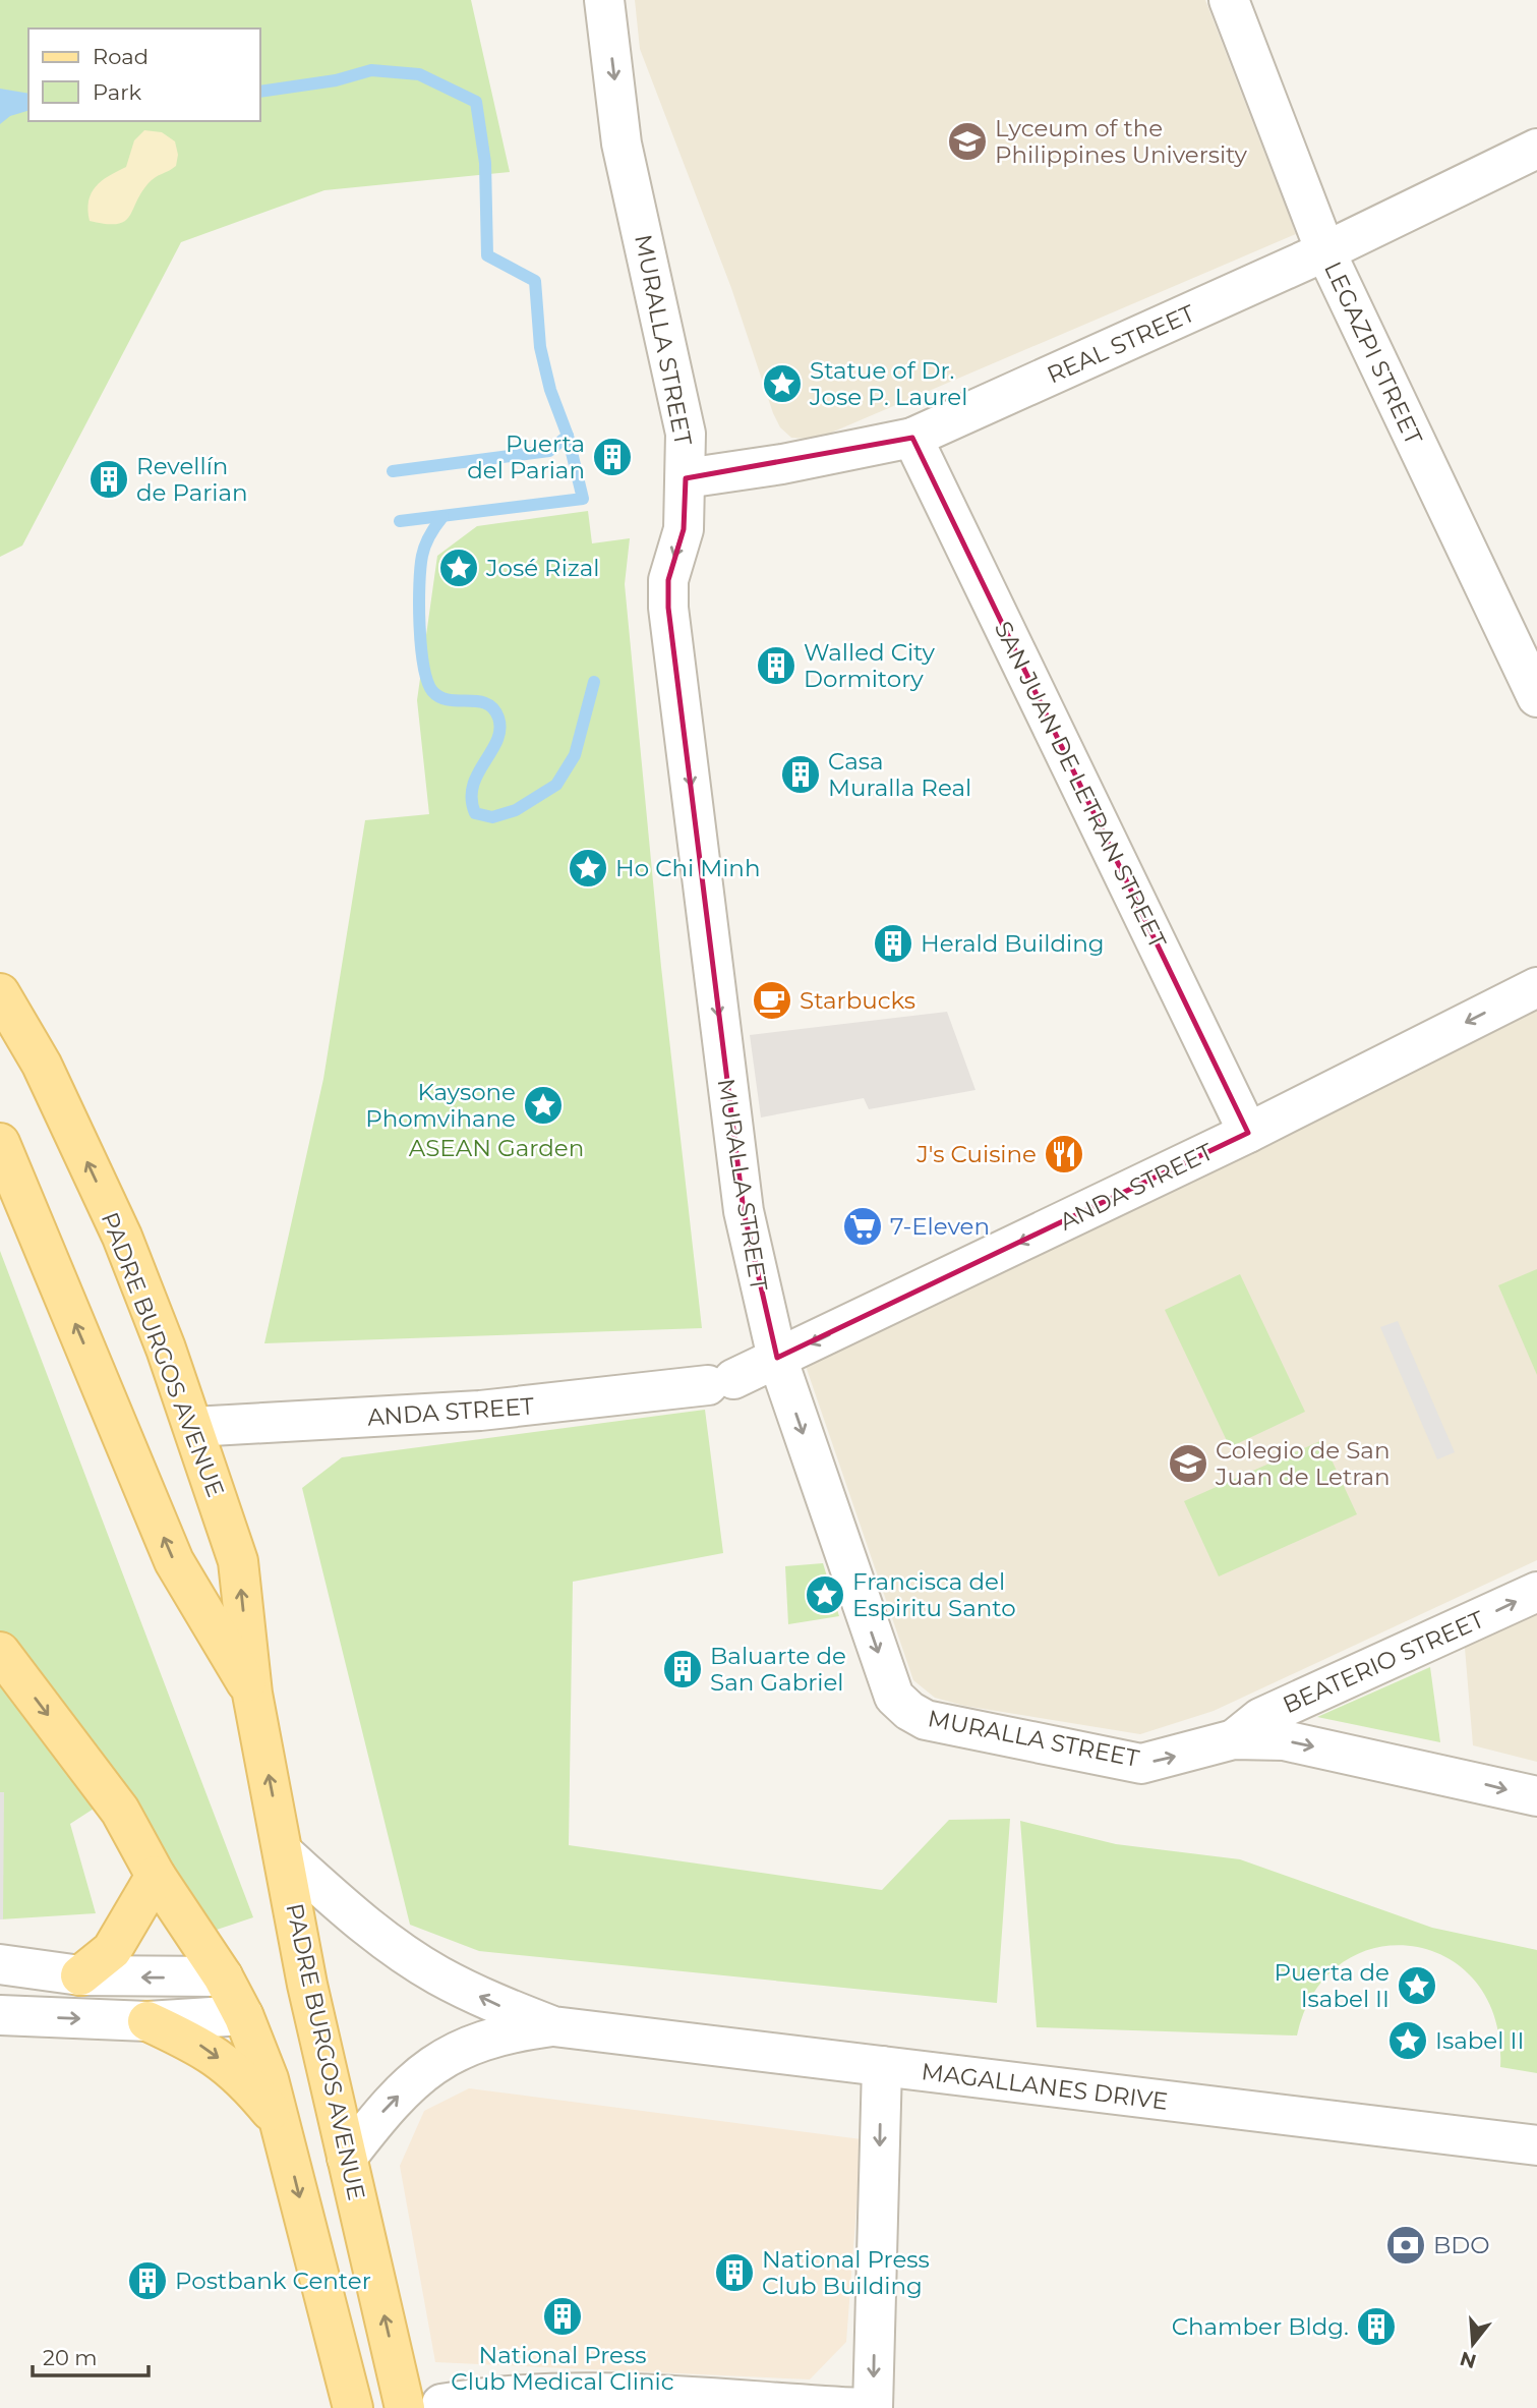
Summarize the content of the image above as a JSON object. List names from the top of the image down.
{
  "streets": {
    "main road": ["PADRE BURGOS AVENUE"],
    "street": [
      "MURALLA STREET",
      "REAL STREET",
      "LEGAZPI STREET",
      "SAN JUAN DE LETRAN STREET",
      "ANDA STREET",
      "BEATERIO STREET",
      "MAGALLANES DRIVE"
    ]
  },
  "crossings": [
    ["MURALLA STREET", "REAL STREET"],
    ["MURALLA STREET", "ANDA STREET"],
    ["MURALLA STREET", "BEATERIO STREET"],
    ["REAL STREET", "LEGAZPI STREET"],
    ["REAL STREET", "SAN JUAN DE LETRAN STREET"],
    ["SAN JUAN DE LETRAN STREET", "ANDA STREET"],
    ["ANDA STREET", "PADRE BURGOS AVENUE"],
    ["PADRE BURGOS AVENUE", "MAGALLANES DRIVE"]
  ],
  "one_way": [
    "MURALLA STREET",
    "ANDA STREET",
    "PADRE BURGOS AVENUE",
    "BEATERIO STREET"
  ],
  "parks": ["ASEAN Garden"],
  "places": {
    "school or university": ["Lyceum of the Philippines University", "Colegio de San Juan de Letran"],
    "place": [
      "Statue of Dr. Jose P. Laurel",
      "José Rizal",
      "Ho Chi Minh",
      "Kaysone Phomvihane",
      "Francisca del Espiritu Santo",
      "Puerta de Isabel II",
      "Isabel II"
    ],
    "building": [
      "Puerta del Parian",
      "Revellín de Parian",
      "Walled City Dormitory",
      "Casa Muralla Real",
      "Herald Building",
      "Baluarte de San Gabriel",
      "National Press Club Building",
      "Postbank Center",
      "National Press Club Medical Clinic",
      "Chamber Bldg."
    ],
    "cafe": ["Starbucks"],
    "restaurant": ["J's Cuisine"],
    "supermarket": ["7-Eleven"],
    "bank": ["BDO"]
  },
  "legend": ["Road", "Park"],
  "scale_bar": "20 m",
  "north": "bottom"
}
